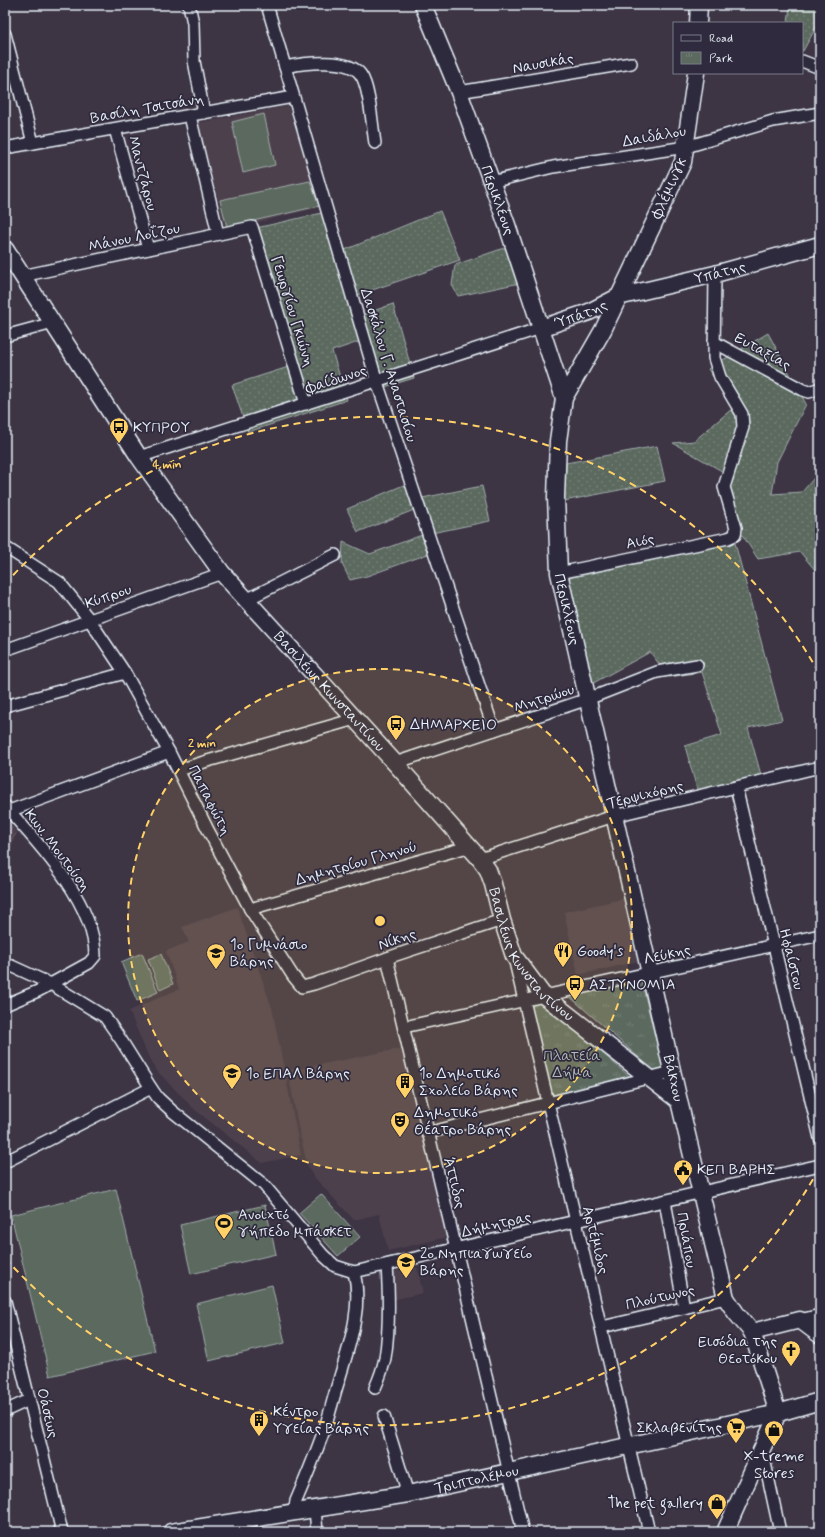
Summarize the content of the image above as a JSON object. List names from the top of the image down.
{
  "streets": {
    "street": [
      "Ναυσικάς",
      "Βασίλη Τσιτσάνη",
      "Δαιδάλου",
      "Μαντζάρου",
      "Φλέμινγκ",
      "Περικλέους",
      "Μάνου Λοΐζου",
      "Υπάτης",
      "Γεωργίου Γκιώνη",
      "Ύπάτης",
      "Ευταξίας",
      "Δασκάλου Γ. Αναστασίου",
      "Φαίδωνος",
      "Αιός",
      "Κύπρου",
      "Βασιλέως Κωνσταντίνου",
      "Μητρώου",
      "Τερψιχόρης",
      "Παπαφώτη",
      "Κων. Μουτούση",
      "Δημητρίου Γληνού",
      "Νίκης",
      "Λεύκης",
      "Ηφαίστου",
      "Βάκχου",
      "Άττιδος",
      "Δήμητρας",
      "Αρτέμιδος",
      "Πριάπου",
      "Πλούτωνος",
      "Οάσεως",
      "Τριπτολέμου"
    ]
  },
  "crossings": [
    ["Ναυσικάς", "Περικλέους"],
    ["Βασίλη Τσιτσάνη", "Μαντζάρου"],
    ["Βασίλη Τσιτσάνη", "Δασκάλου Γ. Αναστασίου"],
    ["Δαιδάλου", "Φλέμινγκ"],
    ["Δαιδάλου", "Περικλέους"],
    ["Μαντζάρου", "Μάνου Λοΐζου"],
    ["Φλέμινγκ", "Περικλέους"],
    ["Φλέμινγκ", "Υπάτης"],
    ["Φλέμινγκ", "Ύπάτης"],
    ["Περικλέους", "Υπάτης"],
    ["Περικλέους", "Ύπάτης"],
    ["Περικλέους", "Φαίδωνος"],
    ["Περικλέους", "Αιός"],
    ["Περικλέους", "Μητρώου"],
    ["Περικλέους", "Τερψιχόρης"],
    ["Περικλέους", "Βάκχου"],
    ["Μάνου Λοΐζου", "Γεωργίου Γκιώνη"],
    ["Μάνου Λοΐζου", "Βασιλέως Κωνσταντίνου"],
    ["Υπάτης", "Ύπάτης"],
    ["Γεωργίου Γκιώνη", "Φαίδωνος"],
    ["Ύπάτης", "Φαίδωνος"],
    ["Ευταξίας", "Αιός"],
    ["Δασκάλου Γ. Αναστασίου", "Φαίδωνος"],
    ["Δασκάλου Γ. Αναστασίου", "Μητρώου"],
    ["Φαίδωνος", "Βασιλέως Κωνσταντίνου"],
    ["Κύπρου", "Βασιλέως Κωνσταντίνου"],
    ["Κύπρου", "Παπαφώτη"],
    ["Βασιλέως Κωνσταντίνου", "Μητρώου"],
    ["Βασιλέως Κωνσταντίνου", "Τερψιχόρης"],
    ["Βασιλέως Κωνσταντίνου", "Δημητρίου Γληνού"],
    ["Βασιλέως Κωνσταντίνου", "Νίκης"],
    ["Βασιλέως Κωνσταντίνου", "Λεύκης"],
    ["Βασιλέως Κωνσταντίνου", "Βάκχου"],
    ["Βασιλέως Κωνσταντίνου", "Αρτέμιδος"],
    ["Τερψιχόρης", "Δημητρίου Γληνού"],
    ["Τερψιχόρης", "Ηφαίστου"],
    ["Τερψιχόρης", "Βάκχου"],
    ["Παπαφώτη", "Δημητρίου Γληνού"],
    ["Παπαφώτη", "Νίκης"],
    ["Νίκης", "Άττιδος"],
    ["Λεύκης", "Ηφαίστου"],
    ["Λεύκης", "Βάκχου"],
    ["Λεύκης", "Άττιδος"],
    ["Λεύκης", "Αρτέμιδος"],
    ["Βάκχου", "Δήμητρας"],
    ["Βάκχου", "Πλούτωνος"],
    ["Άττιδος", "Δήμητρας"],
    ["Άττιδος", "Τριπτολέμου"],
    ["Δήμητρας", "Αρτέμιδος"],
    ["Δήμητρας", "Πριάπου"],
    ["Αρτέμιδος", "Πλούτωνος"],
    ["Αρτέμιδος", "Τριπτολέμου"],
    ["Πριάπου", "Πλούτωνος"]
  ],
  "parks": ["Πλατεία Δήμα"],
  "places": {
    "bus stop": ["ΚΥΠΡΟΥ", "ΔΗΜΑΡΧΕΙΟ", "ΑΣΤΥΝΟΜΙΑ"],
    "restaurant": ["Goody's"],
    "school or university": ["1ο Γυμνάσιο Βάρης", "1ο ΕΠΑΛ Βάρης", "2ο Νηπιαγωγείο Βάρης"],
    "building": ["1ο Δημοτικό Σχολείο Βάρης", "Κέντρο Υγείας Βάρης"],
    "theatre": ["Δημοτικό Θέατρο Βάρης"],
    "public building": ["ΚΕΠ ΒΑΡΗΣ"],
    "sports": ["Ανοιχτό γήπεδο μπάσκετ"],
    "church": ["Εισόδια της Θεοτόκου"],
    "supermarket": ["Σκλαβενίτης"],
    "shop": ["X-treme Stores", "The pet gallery"]
  },
  "legend": ["Road", "Park"],
  "rings": ["4 min", "2 min"]
}
